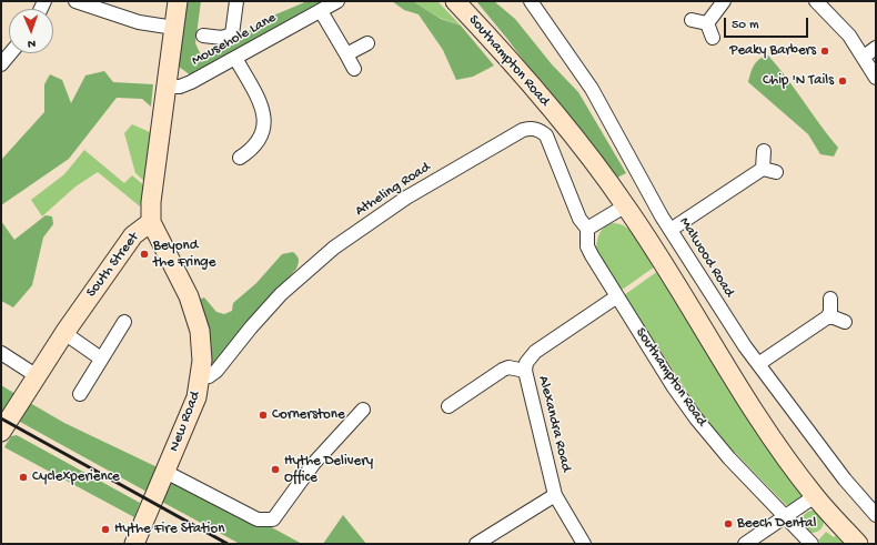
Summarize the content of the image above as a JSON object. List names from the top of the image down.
{
  "streets": {
    "street": [
      "Mousehole Lane",
      "Southampton Road",
      "Atheling Road",
      "Malwood Road",
      "South Street",
      "New Road",
      "Alexandra Road"
    ]
  },
  "crossings": [
    ["Mousehole Lane", "South Street"],
    ["Southampton Road", "Atheling Road"],
    ["Southampton Road", "Alexandra Road"],
    ["Atheling Road", "New Road"],
    ["South Street", "New Road"]
  ],
  "places": [
    "Peaky Barbers",
    "Chip 'N Tails",
    "Beyond the Fringe",
    "Cornerstone",
    "Hythe Delivery Office",
    "Cyclexperience",
    "Beech Dental",
    "Hythe Fire Station"
  ],
  "scale_bar": "50 m",
  "north": "bottom"
}
